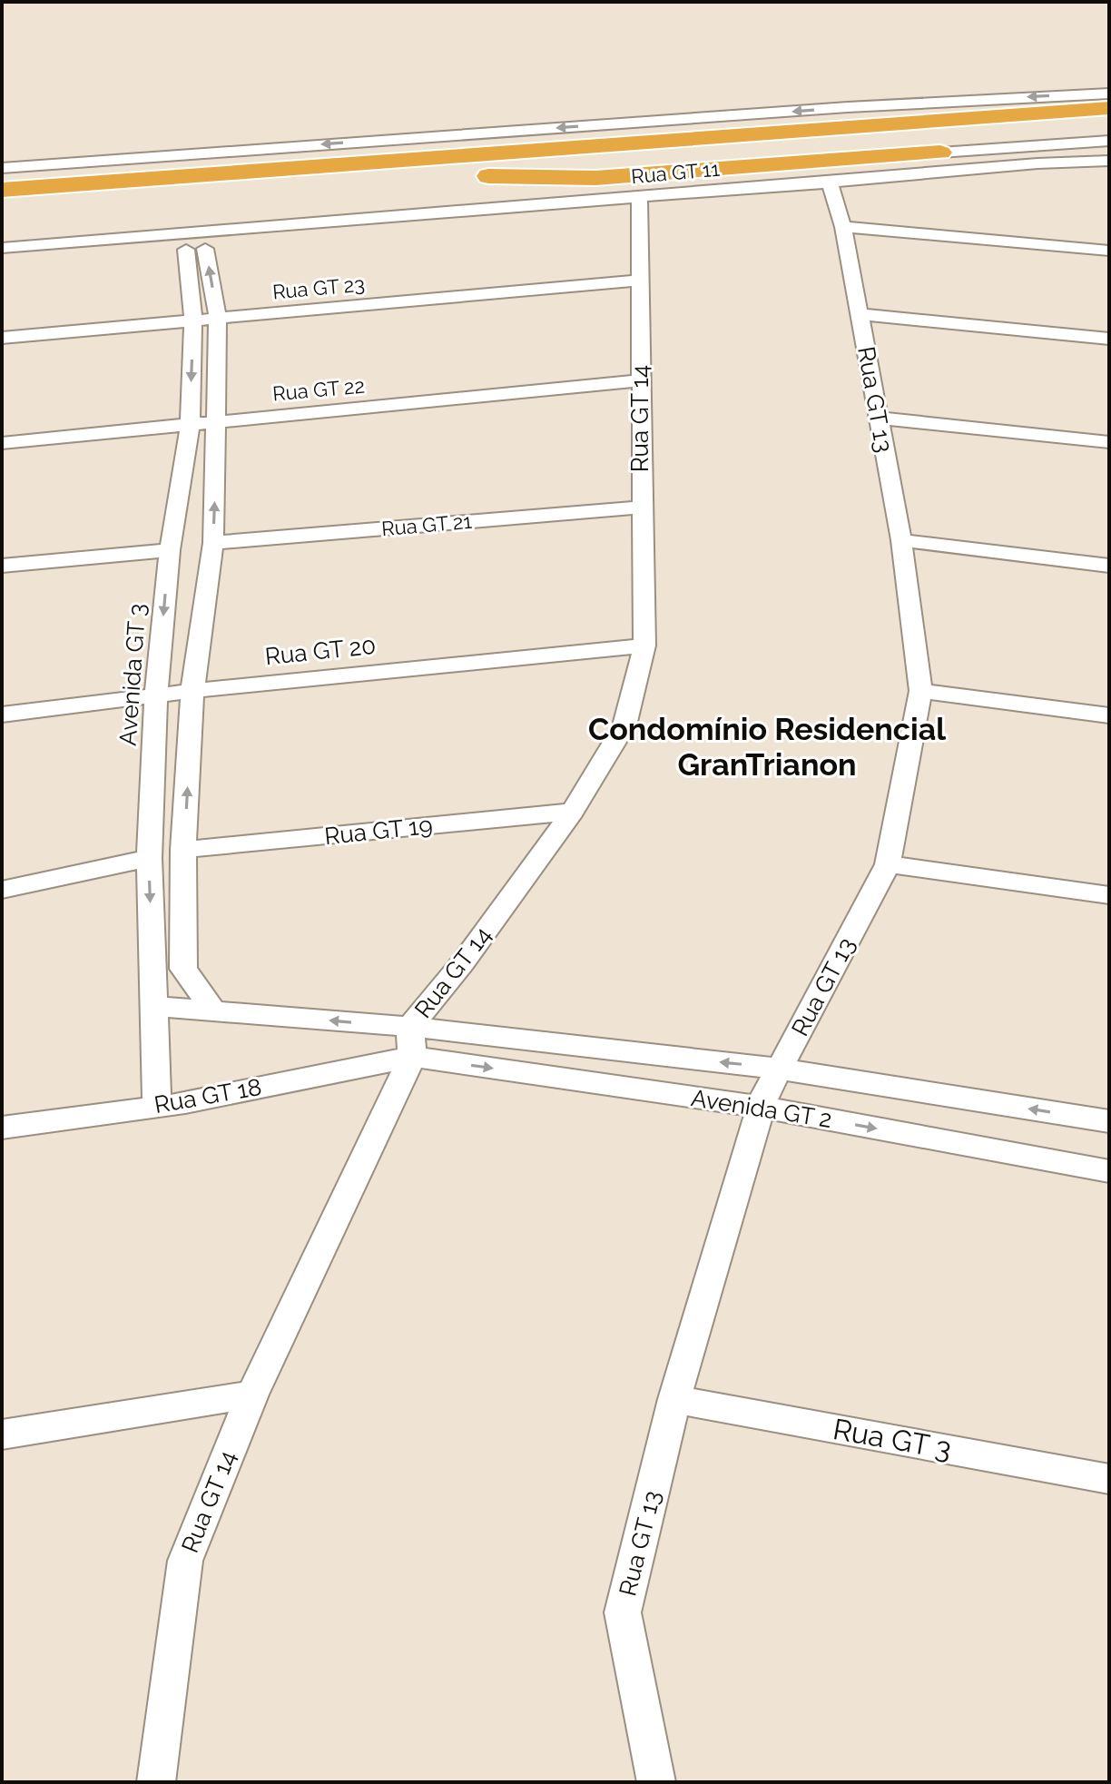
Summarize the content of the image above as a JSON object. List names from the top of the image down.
{
  "streets": {
    "street": [
      "Rua GT 11",
      "Rua GT 23",
      "Rua GT 22",
      "Rua GT 13",
      "Rua GT 14",
      "Rua GT 21",
      "Rua GT 20",
      "Avenida GT 3",
      "Rua GT 19",
      "Rua GT 18",
      "Avenida GT 2",
      "Rua GT 3"
    ]
  },
  "crossings": [
    ["Rua GT 11", "Rua GT 13"],
    ["Rua GT 11", "Rua GT 14"],
    ["Rua GT 11", "Avenida GT 3"],
    ["Rua GT 23", "Rua GT 14"],
    ["Rua GT 23", "Avenida GT 3"],
    ["Rua GT 22", "Rua GT 14"],
    ["Rua GT 22", "Avenida GT 3"],
    ["Rua GT 13", "Avenida GT 2"],
    ["Rua GT 13", "Rua GT 3"],
    ["Rua GT 14", "Rua GT 21"],
    ["Rua GT 14", "Rua GT 20"],
    ["Rua GT 14", "Rua GT 19"],
    ["Rua GT 14", "Rua GT 18"],
    ["Rua GT 14", "Avenida GT 2"],
    ["Rua GT 20", "Avenida GT 3"],
    ["Avenida GT 3", "Rua GT 18"],
    ["Avenida GT 3", "Avenida GT 2"],
    ["Rua GT 18", "Avenida GT 2"]
  ],
  "districts": ["Condomínio Residencial GranTrianon"]
}
